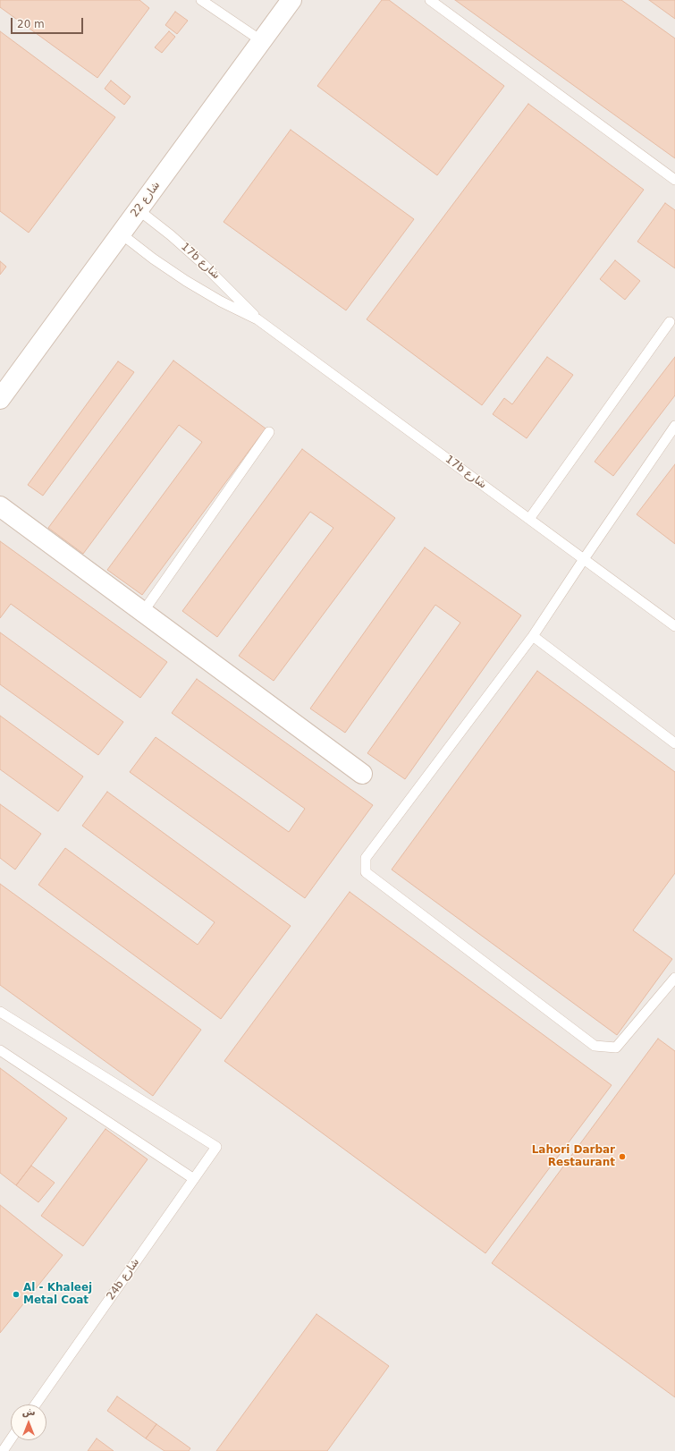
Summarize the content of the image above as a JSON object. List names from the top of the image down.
{
  "streets": {
    "street": ["شارع 22"],
    "lane": ["17b شارع", "24b شارع"]
  },
  "crossings": [
    ["شارع 22", "17b شارع"]
  ],
  "places": ["Lahori Darbar Restaurant", "Al - Khaleej Metal Coat"],
  "scale_bar": "20 m",
  "north": "top"
}
